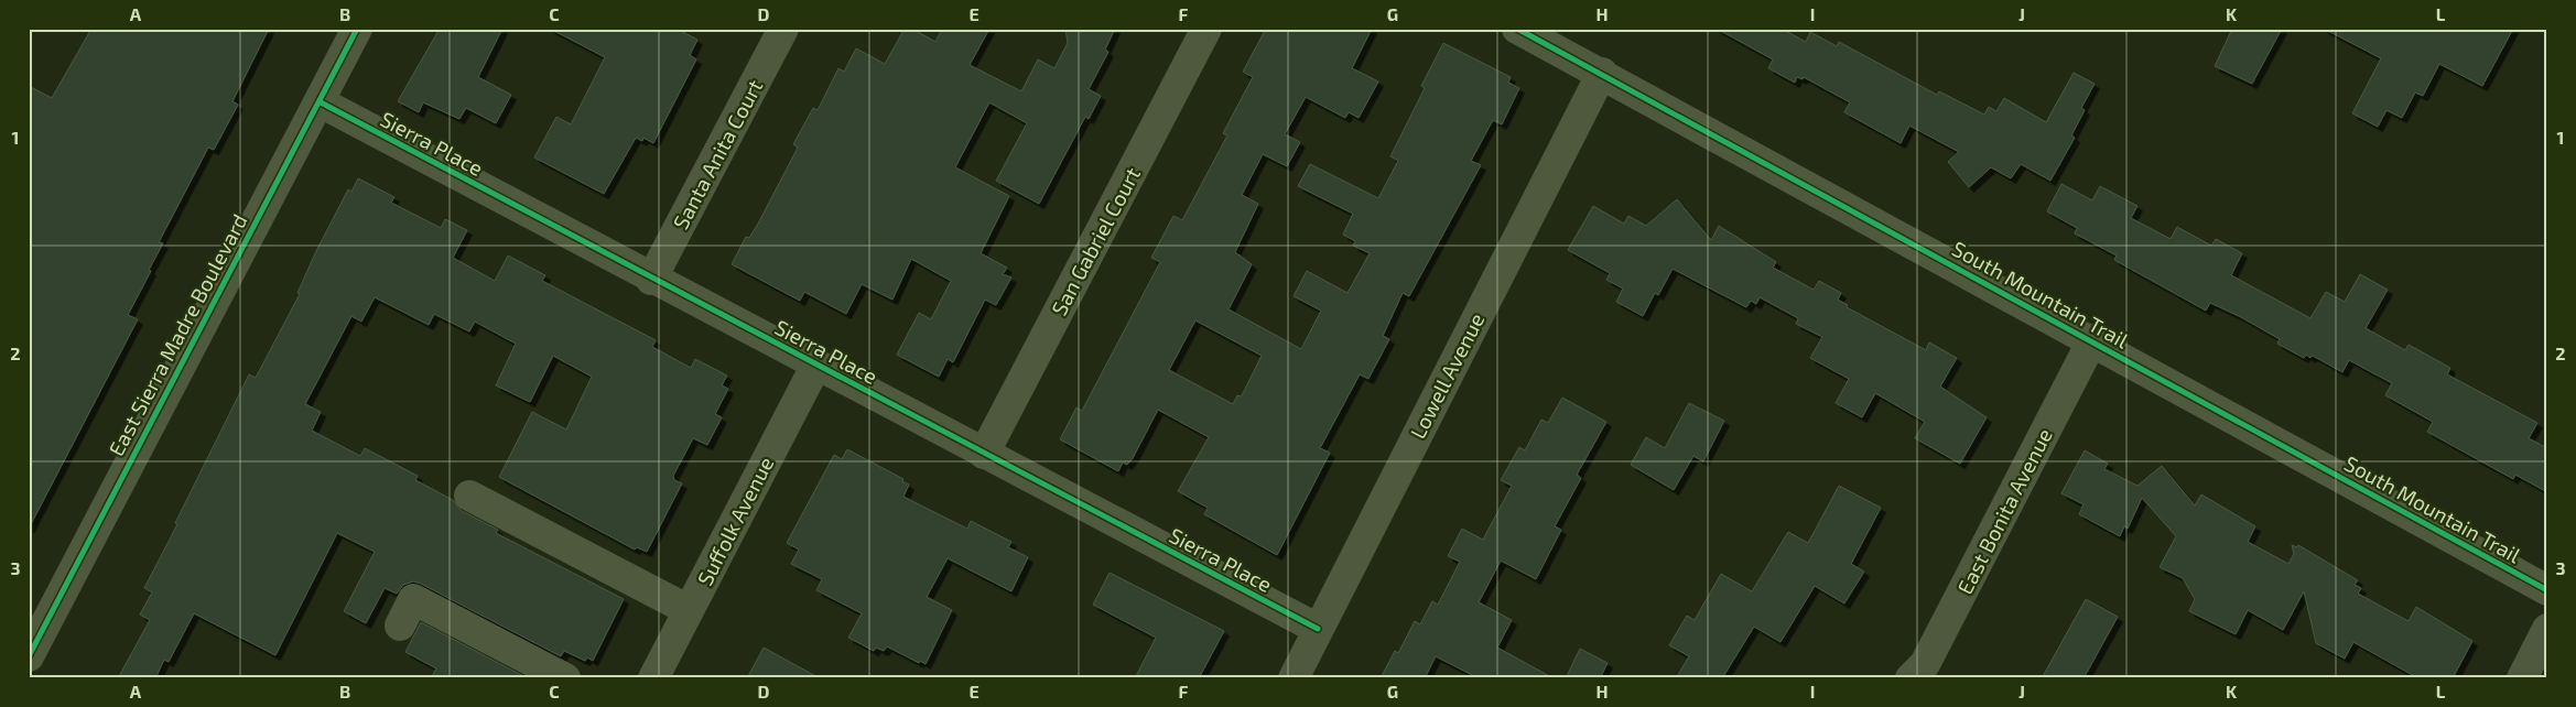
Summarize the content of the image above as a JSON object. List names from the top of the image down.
{
  "streets": {
    "street": [
      "Sierra Place",
      "Santa Anita Court",
      "San Gabriel Court",
      "South Mountain Trail",
      "East Sierra Madre Boulevard",
      "Lowell Avenue",
      "East Bonita Avenue",
      "Suffolk Avenue"
    ]
  },
  "crossings": [
    ["Sierra Place", "Santa Anita Court"],
    ["Sierra Place", "San Gabriel Court"],
    ["Sierra Place", "East Sierra Madre Boulevard"],
    ["Sierra Place", "Lowell Avenue"],
    ["Sierra Place", "Suffolk Avenue"],
    ["South Mountain Trail", "Lowell Avenue"],
    ["South Mountain Trail", "East Bonita Avenue"]
  ],
  "grid": {
    "columns": [
      "A",
      "B",
      "C",
      "D",
      "E",
      "F",
      "G",
      "H",
      "I",
      "J",
      "K",
      "L"
    ],
    "rows": ["1", "2", "3"]
  }
}
